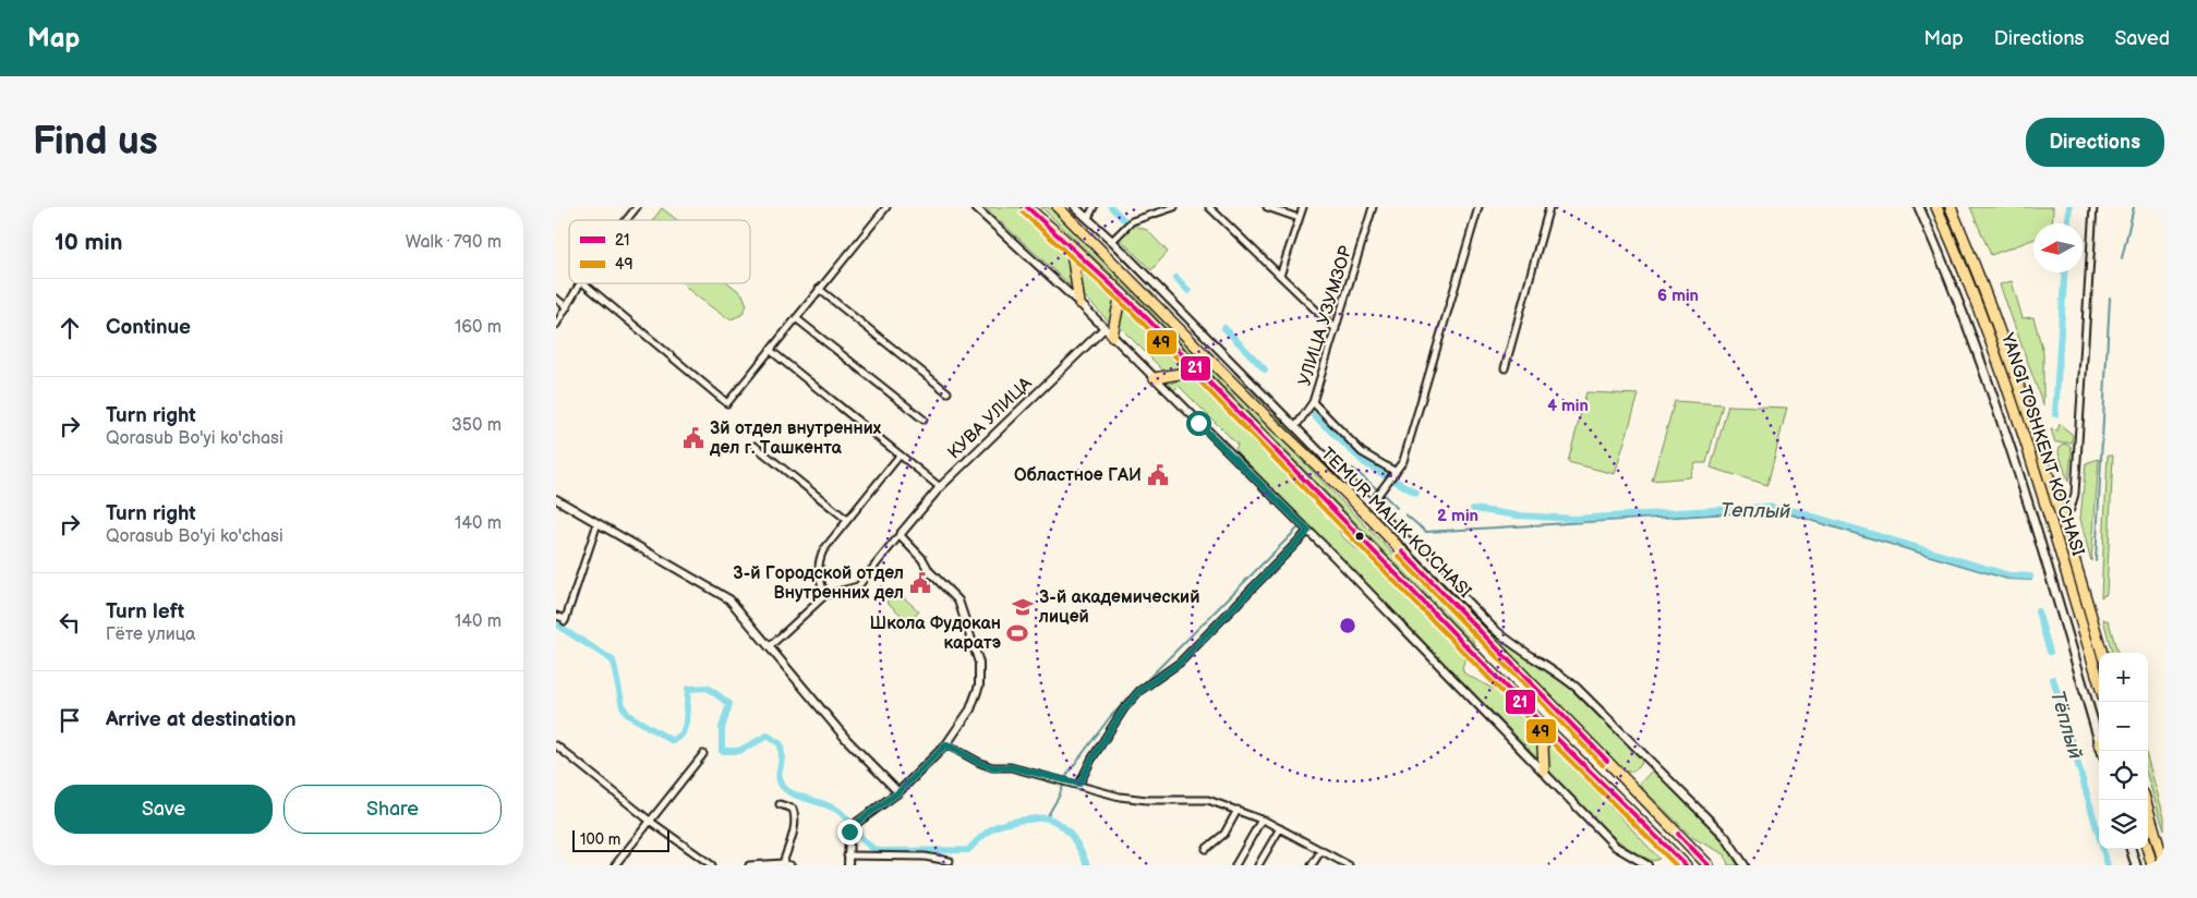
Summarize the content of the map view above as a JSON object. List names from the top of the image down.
{
  "streets": {
    "highway": ["YANGI TOSHKENT KO‘CHASI", "TEMUR MALIK KO'CHASI"],
    "street": ["УЛИЦА УЗУМЗОР", "КУВА УЛИЦА"]
  },
  "water": ["Теплый", "Тёплый"],
  "places": {
    "public building": ["3й отдел внутренних дел г. Ташкента", "Областное ГАИ", "3-й Городской отдел Внутренних дел"],
    "school or university": ["3-й академический лицей"],
    "sports": ["Школа Фудокан каратэ"]
  },
  "lines": ["transit line 21", "transit line 49"],
  "legend": ["21", "49"],
  "scale_bar": "100 m",
  "north": "left",
  "page": {
    "header": "Map",
    "nav": ["Map", "Directions", "Saved"],
    "buttons": [
      "Directions",
      ["Save", "Share"]
    ],
    "title": "Find us",
    "heading": ["10 min", "Walk · 790 m"],
    "list": [
      ["Continue", "160 m"],
      ["Turn right", "Qorasub Bo'yi ko'chasi", "350 m"],
      ["Turn right", "Qorasub Bo'yi ko'chasi", "140 m"],
      ["Turn left", "Гёте улица", "140 m"],
      "Arrive at destination"
    ],
    "map_buttons": ["+", "−"],
    "scale": "100 m"
  },
  "rings": ["6 min", "4 min", "2 min"]
}
